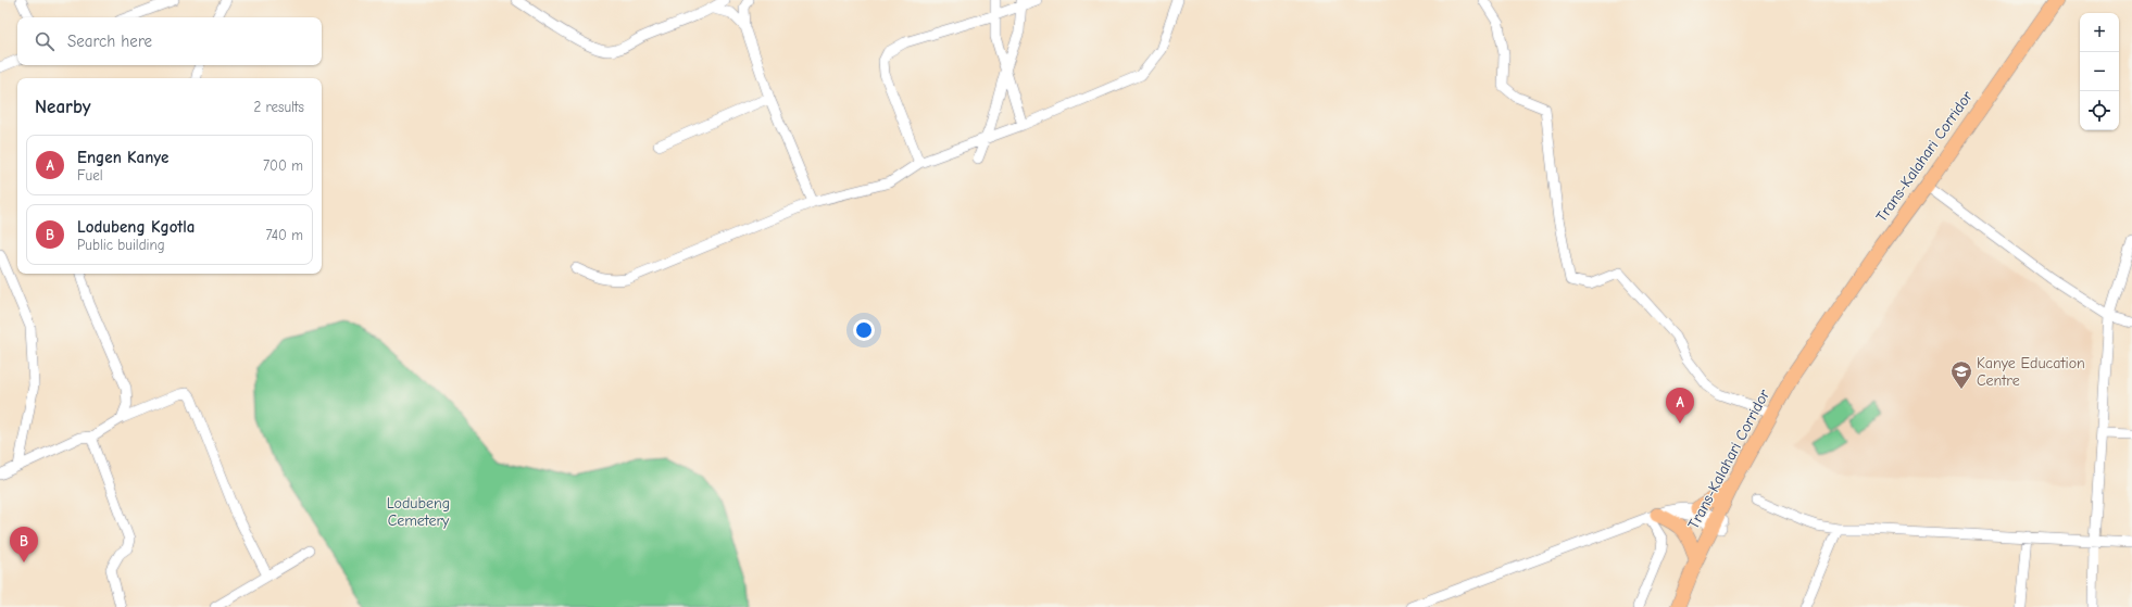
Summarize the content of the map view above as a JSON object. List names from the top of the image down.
{
  "streets": {
    "highway": ["Trans-Kalahari Corridor"]
  },
  "parks": ["Lodubeng Cemetery"],
  "places": {
    "school or university": ["Kanye Education Centre"]
  },
  "page": {
    "map_buttons": ["+", "−"],
    "search": "Search here",
    "heading": ["Nearby", "2 results"],
    "list": [
      {
        "mark": "A",
        "name": "Engen Kanye",
        "note": "Fuel",
        "value": "700 m"
      },
      {
        "mark": "B",
        "name": "Lodubeng Kgotla",
        "note": "Public building",
        "value": "740 m"
      }
    ],
    "pins": ["A", "B"]
  }
}
